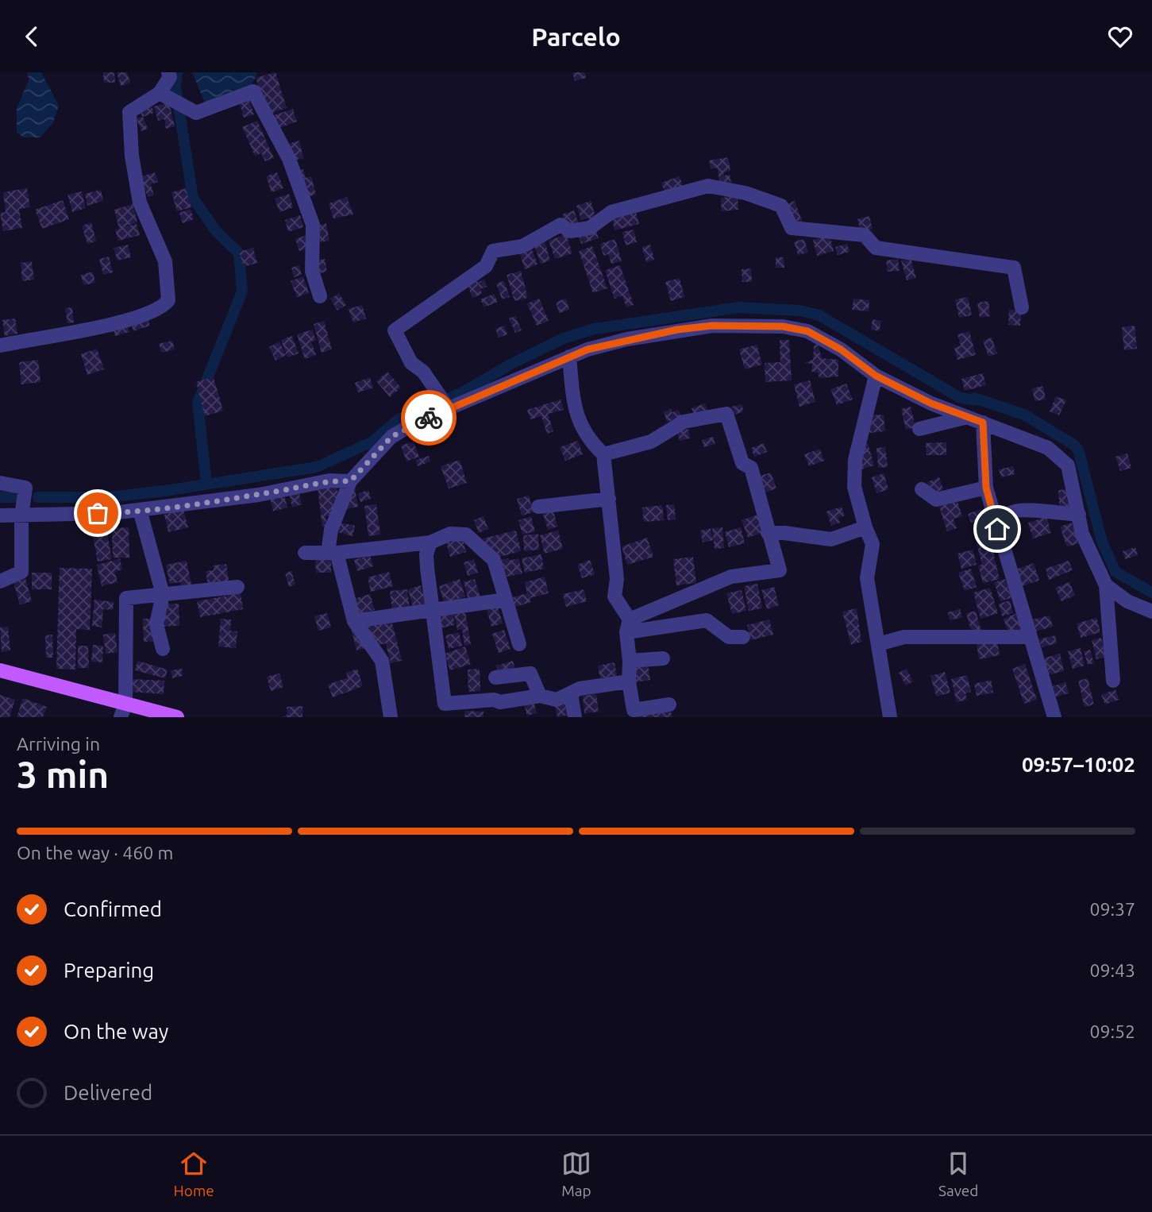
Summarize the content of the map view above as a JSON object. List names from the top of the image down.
{
  "page": {
    "header": "Parcelo",
    "heading": ["3 min", "Arriving in", "09:57–10:02"],
    "bar": "On the way · 460 m",
    "list": [
      ["Confirmed", "09:37"],
      ["Preparing", "09:43"],
      ["On the way", "09:52"],
      "Delivered"
    ],
    "tabs": ["Home", "Map", "Saved"]
  }
}
